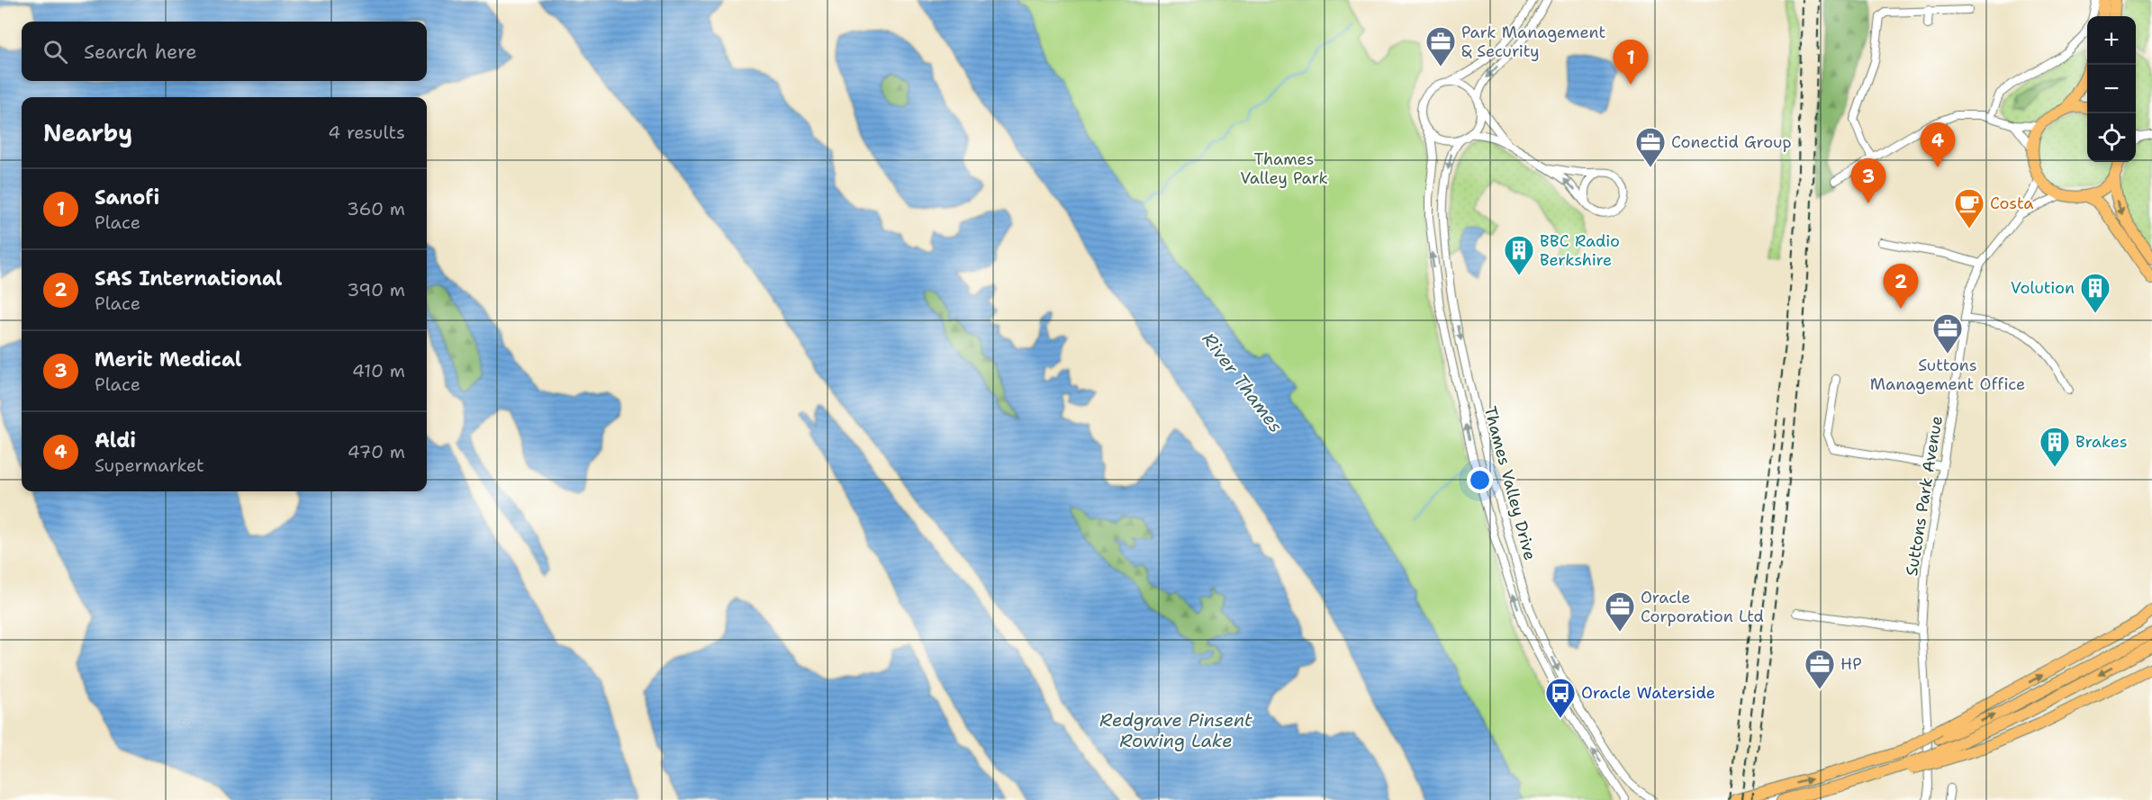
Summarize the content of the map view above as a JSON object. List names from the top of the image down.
{
  "streets": {
    "street": ["Thames Valley Drive", "Suttons Park Avenue"]
  },
  "water": ["River Thames", "Redgrave Pinsent Rowing Lake"],
  "parks": ["Thames Valley Park"],
  "places": {
    "office": [
      "Park Management & Security",
      "Conectid Group",
      "Suttons Management Office",
      "Oracle Corporation Ltd",
      "HP"
    ],
    "cafe": ["Costa"],
    "building": ["BBC Radio Berkshire", "Volution", "Brakes"],
    "bus stop": ["Oracle Waterside"]
  },
  "page": {
    "map_buttons": ["+", "−"],
    "search": "Search here",
    "pins": [
      "1",
      "4",
      "3",
      "2"
    ],
    "heading": ["Nearby", "4 results"],
    "list": [
      {
        "mark": "1",
        "name": "Sanofi",
        "note": "Place",
        "value": "360 m"
      },
      {
        "mark": "2",
        "name": "SAS International",
        "note": "Place",
        "value": "390 m"
      },
      {
        "mark": "3",
        "name": "Merit Medical",
        "note": "Place",
        "value": "410 m"
      },
      {
        "mark": "4",
        "name": "Aldi",
        "note": "Supermarket",
        "value": "470 m"
      }
    ]
  }
}
